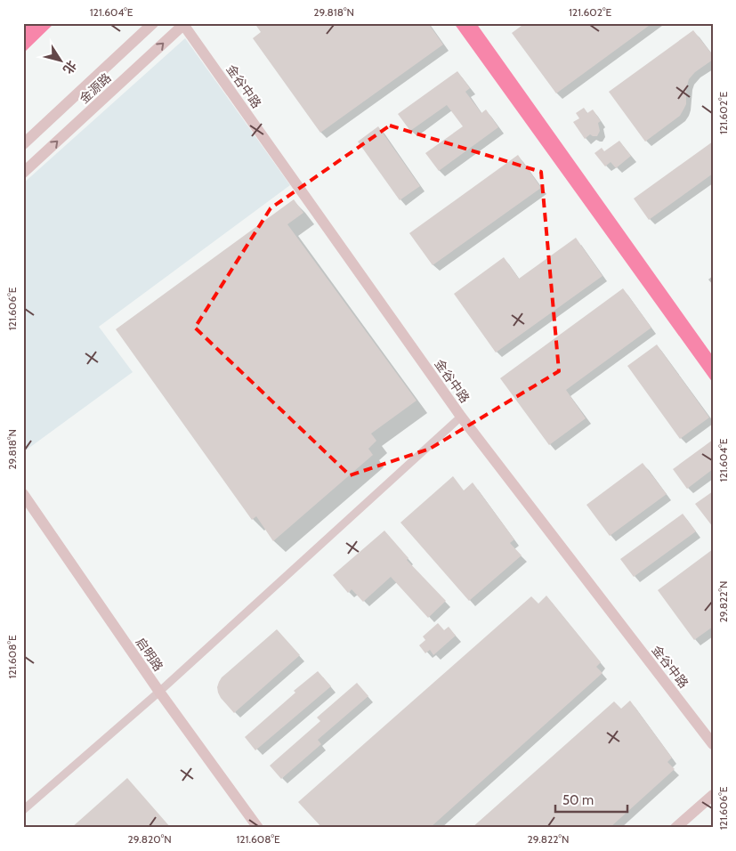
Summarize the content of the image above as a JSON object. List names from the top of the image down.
{
  "streets": {
    "street": ["金谷中路", "金源路", "启明路"]
  },
  "crossings": [
    ["金谷中路", "金源路"]
  ],
  "scale_bar": "50 m",
  "north": "bottom right",
  "coordinates": [
    "121.604°E",
    "29.818°N",
    "121.602°E",
    "121.606°E",
    "29.822°N",
    "121.608°E",
    "29.820°N"
  ]
}
